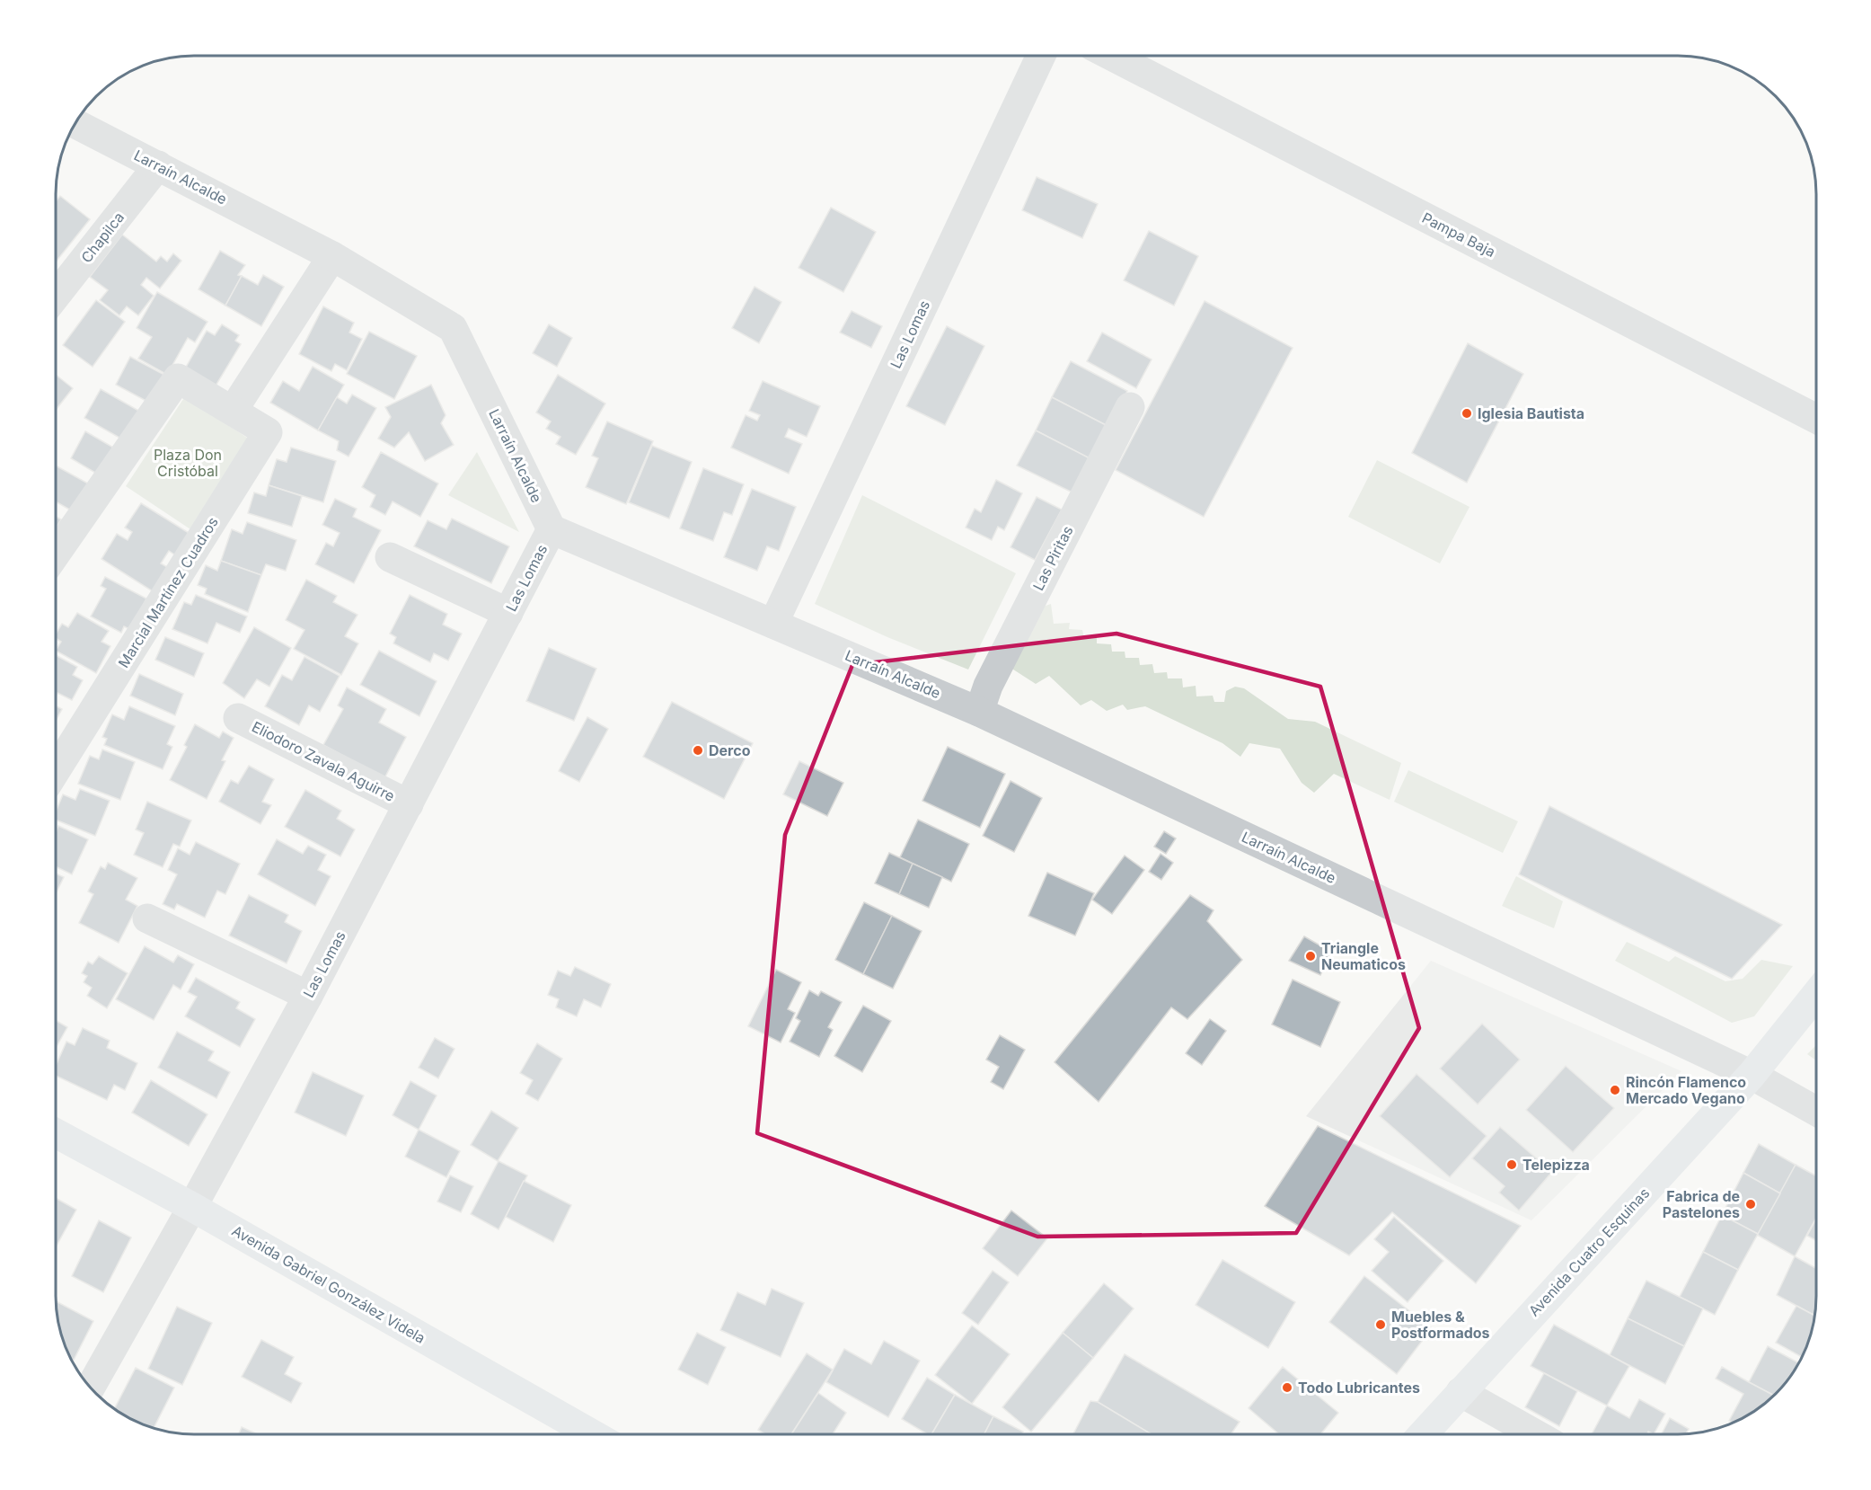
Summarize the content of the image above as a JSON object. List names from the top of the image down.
{
  "streets": {
    "main road": ["Avenida Cuatro Esquinas", "Avenida Gabriel González Videla"],
    "street": [
      "Larraín Alcalde",
      "Pampa Baja",
      "Chapilca",
      "Las Lomas",
      "Las Piritas",
      "Marcial Martínez Cuadros",
      "Eliodoro Zavala Aguirre"
    ]
  },
  "crossings": [
    ["Larraín Alcalde", "Chapilca"],
    ["Larraín Alcalde", "Las Lomas"],
    ["Larraín Alcalde", "Las Piritas"],
    ["Larraín Alcalde", "Avenida Cuatro Esquinas"],
    ["Las Lomas", "Eliodoro Zavala Aguirre"],
    ["Las Lomas", "Avenida Gabriel González Videla"]
  ],
  "parks": ["Plaza Don Cristóbal"],
  "places": [
    "Iglesia Bautista",
    "Derco",
    "Triangle Neumaticos",
    "Rincón Flamenco Mercado Vegano",
    "Telepizza",
    "Fabrica de Pastelones",
    "Muebles & Postformados",
    "Todo Lubricantes"
  ]
}
